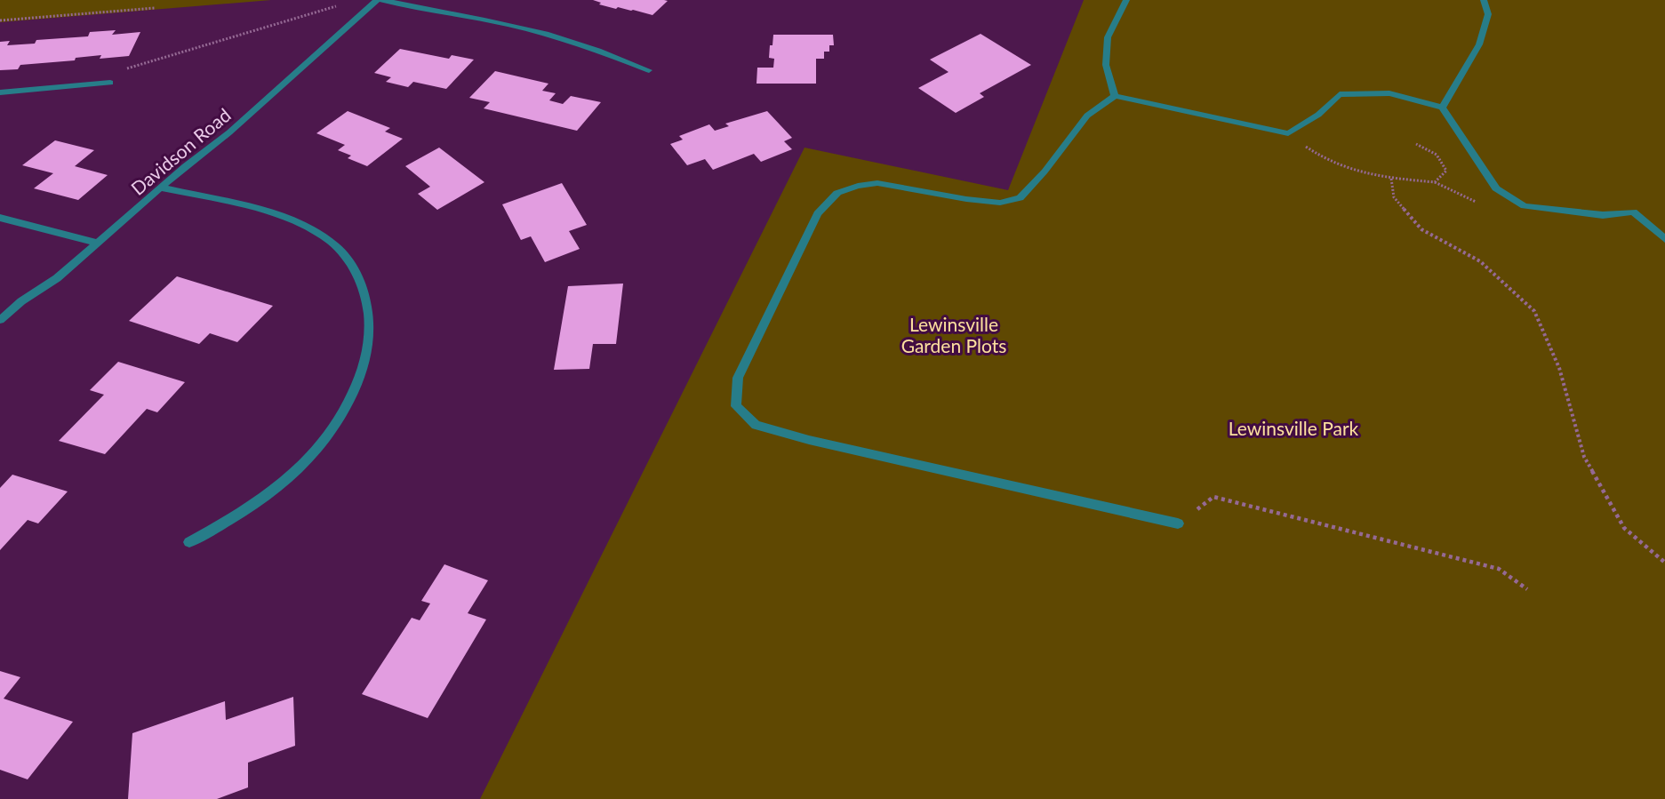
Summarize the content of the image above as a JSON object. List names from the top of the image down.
{
  "streets": {
    "street": ["Davidson Road"]
  },
  "parks": ["Lewinsville Garden Plots", "Lewinsville Park"]
}
